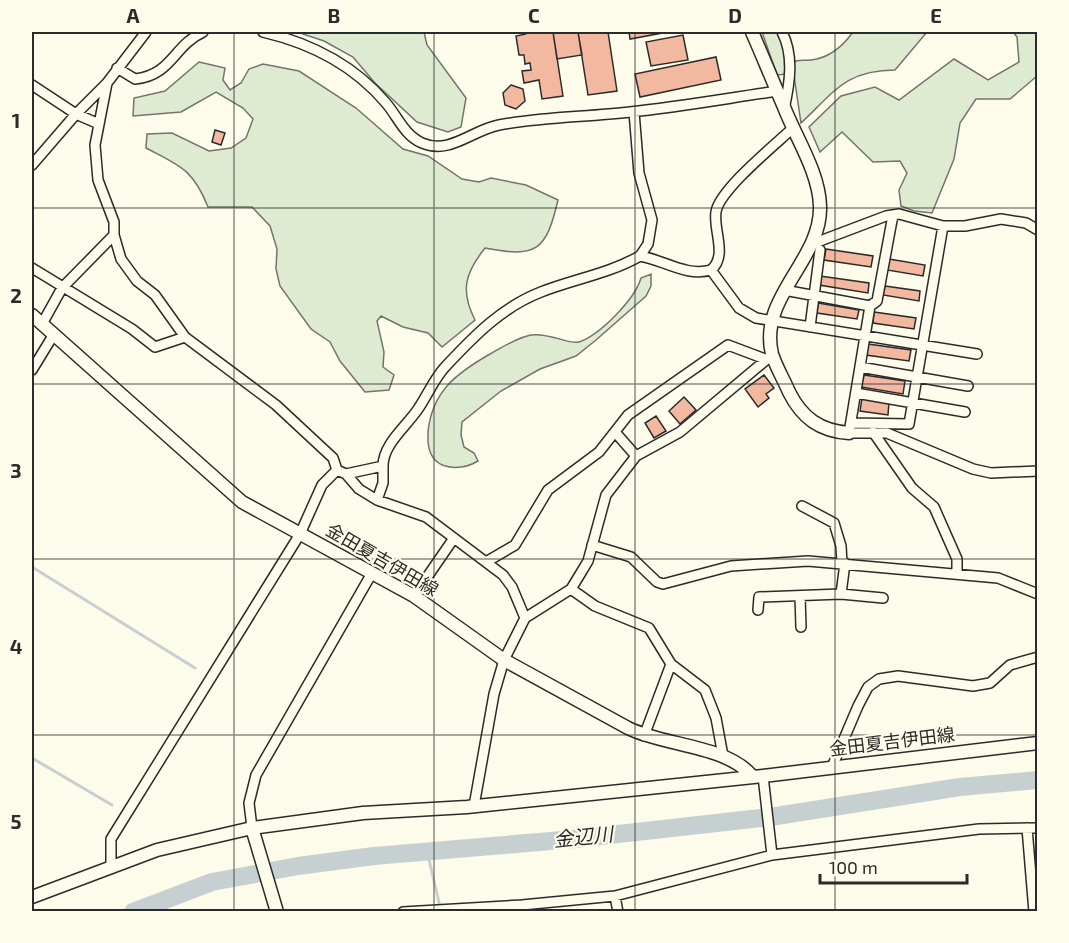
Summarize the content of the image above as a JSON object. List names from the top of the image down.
{
  "streets": {
    "main road": ["金田夏吉伊田線"]
  },
  "water": ["金辺川"],
  "scale_bar": "100 m",
  "grid": {
    "columns": [
      "A",
      "B",
      "C",
      "D",
      "E"
    ],
    "rows": [
      "1",
      "2",
      "3",
      "4",
      "5"
    ]
  }
}
